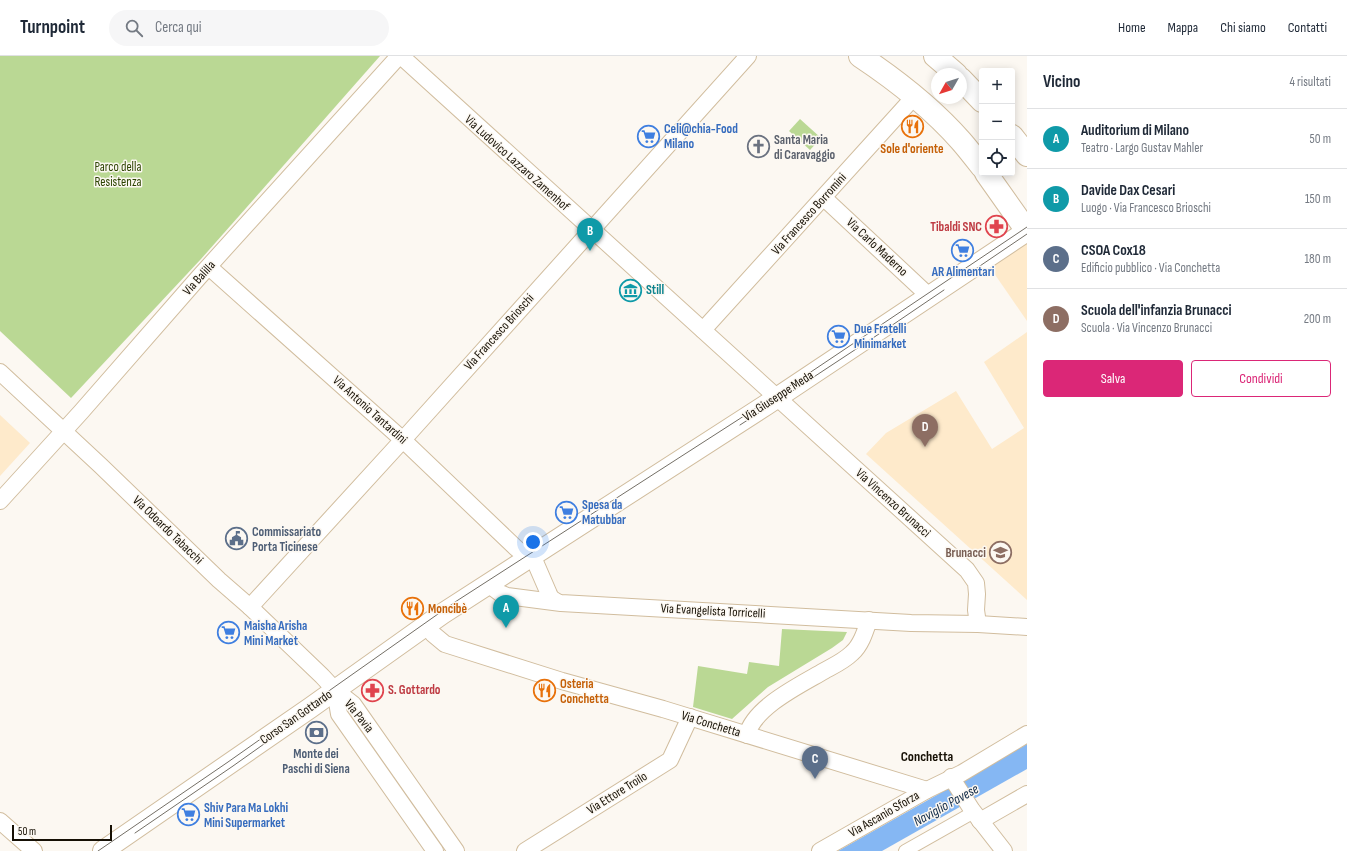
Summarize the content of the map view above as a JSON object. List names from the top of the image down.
{
  "streets": {
    "street": [
      "Via Ludovico Lazzaro Zamenhof",
      "Via Francesco Borromini",
      "Via Carlo Maderno",
      "Via Balilla",
      "Via Francesco Brioschi",
      "Via Giuseppe Meda",
      "Via Antonio Tantardini",
      "Via Vincenzo Brunacci",
      "Via Odoardo Tabacchi",
      "Via Evangelista Torricelli",
      "Via Pavia",
      "Corso San Gottardo",
      "Via Conchetta",
      "Via Ettore Troilo",
      "Via Ascanio Sforza"
    ]
  },
  "crossings": [
    ["Via Ludovico Lazzaro Zamenhof", "Via Francesco Borromini"],
    ["Via Ludovico Lazzaro Zamenhof", "Via Balilla"],
    ["Via Ludovico Lazzaro Zamenhof", "Via Francesco Brioschi"],
    ["Via Ludovico Lazzaro Zamenhof", "Via Giuseppe Meda"],
    ["Via Ludovico Lazzaro Zamenhof", "Via Vincenzo Brunacci"],
    ["Via Francesco Borromini", "Via Carlo Maderno"],
    ["Via Carlo Maderno", "Via Giuseppe Meda"],
    ["Via Balilla", "Via Antonio Tantardini"],
    ["Via Balilla", "Via Odoardo Tabacchi"],
    ["Via Francesco Brioschi", "Via Antonio Tantardini"],
    ["Via Francesco Brioschi", "Via Odoardo Tabacchi"],
    ["Via Giuseppe Meda", "Via Antonio Tantardini"],
    ["Via Giuseppe Meda", "Via Vincenzo Brunacci"],
    ["Via Giuseppe Meda", "Via Evangelista Torricelli"],
    ["Via Giuseppe Meda", "Corso San Gottardo"],
    ["Via Antonio Tantardini", "Via Evangelista Torricelli"],
    ["Via Vincenzo Brunacci", "Via Evangelista Torricelli"],
    ["Via Odoardo Tabacchi", "Via Pavia"],
    ["Via Odoardo Tabacchi", "Corso San Gottardo"],
    ["Via Evangelista Torricelli", "Corso San Gottardo"],
    ["Via Pavia", "Corso San Gottardo"],
    ["Corso San Gottardo", "Via Conchetta"],
    ["Via Conchetta", "Via Ettore Troilo"],
    ["Via Conchetta", "Via Ascanio Sforza"]
  ],
  "districts": ["Conchetta"],
  "water": ["Naviglio Pavese"],
  "parks": ["Parco della Resistenza"],
  "places": {
    "restaurant": ["Sole d'oriente", "Moncibè", "Osteria Conchetta"],
    "supermarket": [
      "Celi@chia-Food Milano",
      "AR Alimentari",
      "Due Fratelli Minimarket",
      "Spesa da Matubbar",
      "Maisha Arisha Mini Market",
      "Shiv Para Ma Lokhi Mini Supermarket"
    ],
    "church": ["Santa Maria di Caravaggio"],
    "pharmacy": ["Tibaldi SNC", "S. Gottardo"],
    "museum": ["Still"],
    "public building": ["Commissariato Porta Ticinese"],
    "school or university": ["Brunacci"],
    "bank": ["Monte dei Paschi di Siena"]
  },
  "scale_bar": "50 m",
  "north": "bottom left",
  "page": {
    "header": "Turnpoint",
    "search": "Cerca qui",
    "nav": [
      "Home",
      "Mappa",
      "Chi siamo",
      "Contatti"
    ],
    "heading": ["Vicino", "4 risultati"],
    "map_buttons": ["+", "−"],
    "list": [
      {
        "mark": "A",
        "name": "Auditorium di Milano",
        "note": "Teatro · Largo Gustav Mahler",
        "value": "50 m"
      },
      {
        "mark": "B",
        "name": "Davide Dax Cesari",
        "note": "Luogo · Via Francesco Brioschi",
        "value": "150 m"
      },
      {
        "mark": "C",
        "name": "CSOA Cox18",
        "note": "Edificio pubblico · Via Conchetta",
        "value": "180 m"
      },
      {
        "mark": "D",
        "name": "Scuola dell'infanzia Brunacci",
        "note": "Scuola · Via Vincenzo Brunacci",
        "value": "200 m"
      }
    ],
    "pins": [
      "B",
      "D",
      "A",
      "C"
    ],
    "buttons": ["Salva", "Condividi"],
    "scale": "50 m"
  }
}
